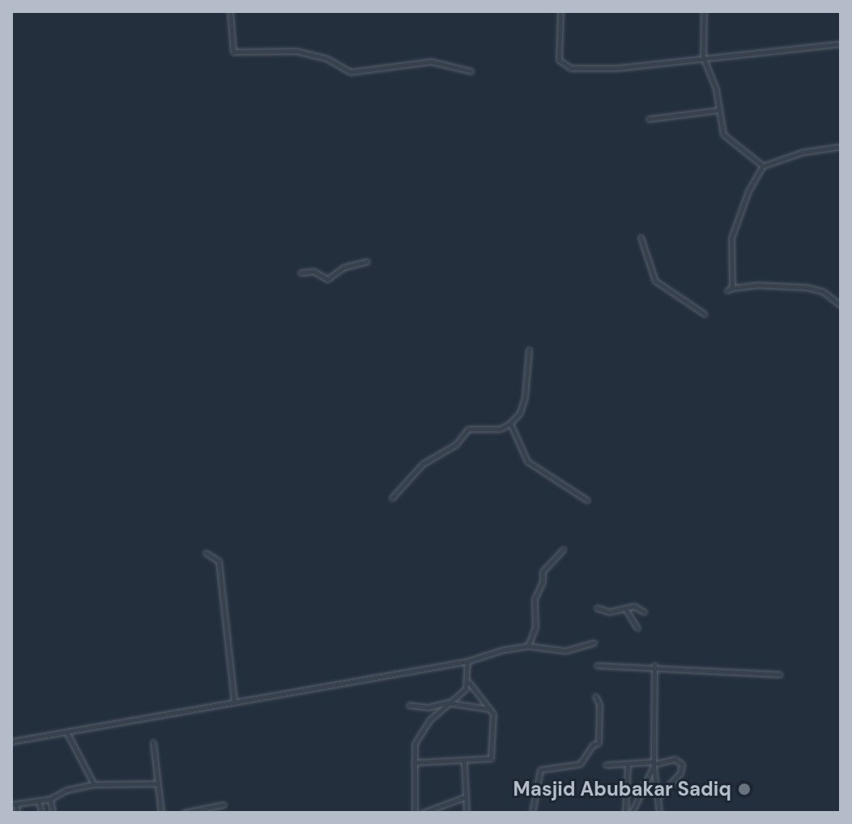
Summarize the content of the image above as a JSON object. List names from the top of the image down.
{
  "places": ["Masjid Abubakar Sadiq"]
}
